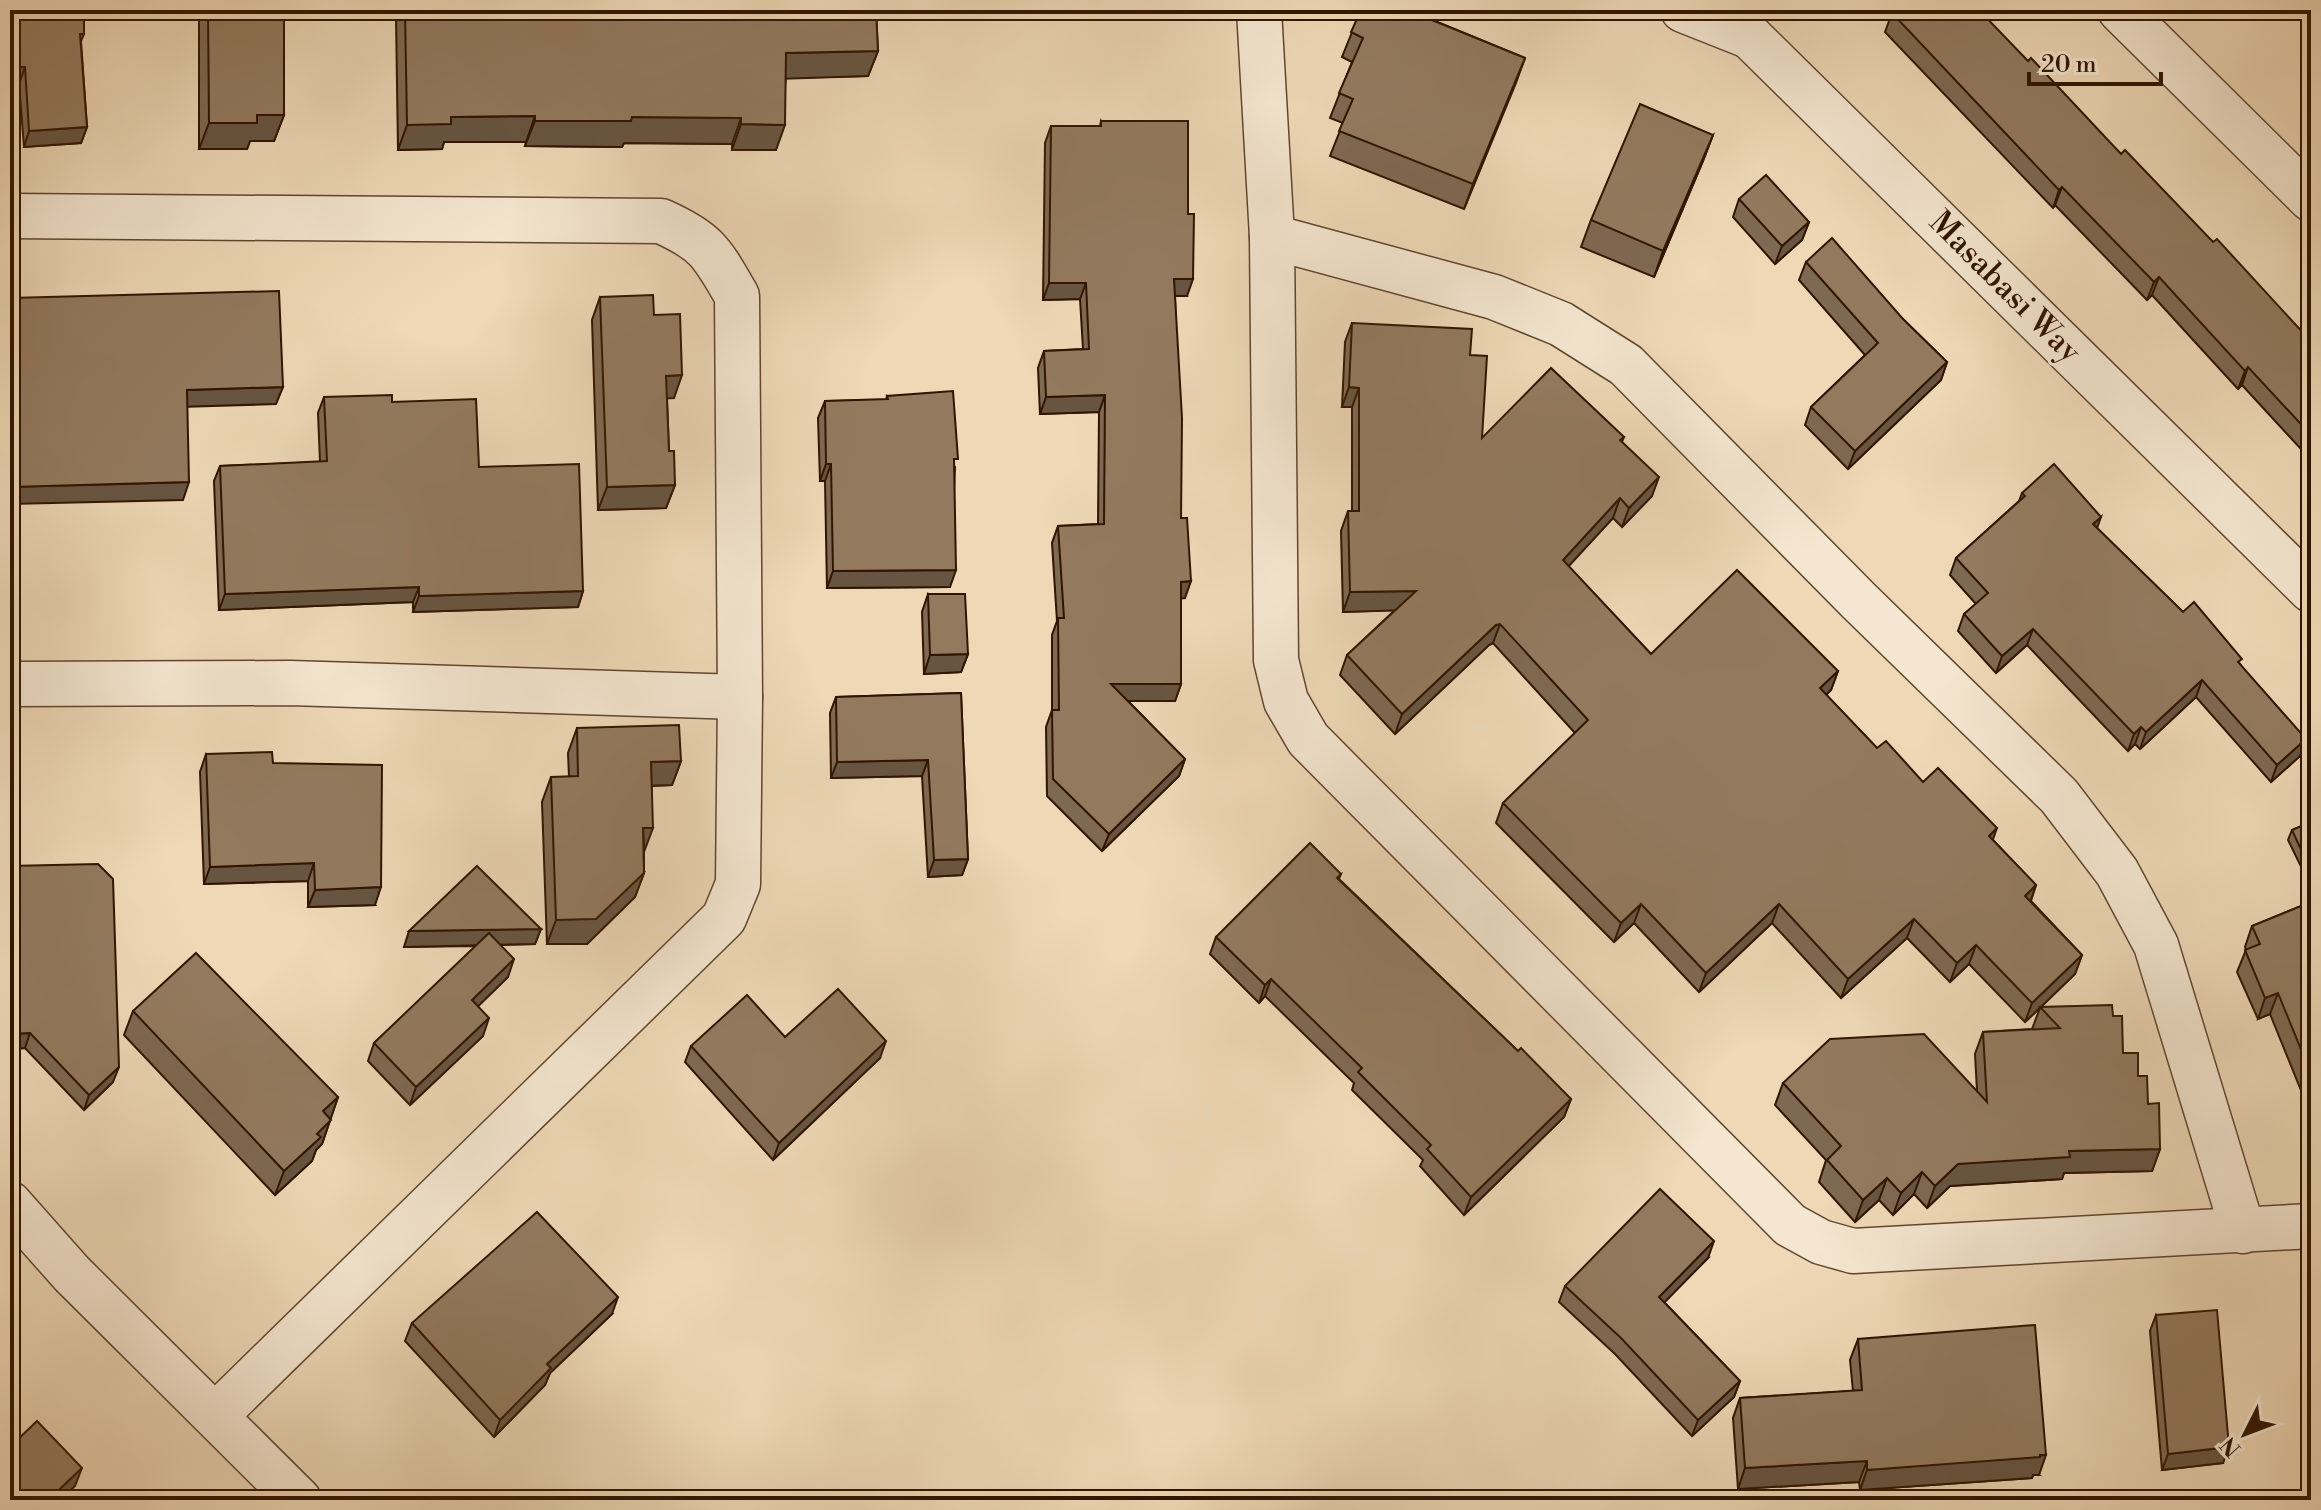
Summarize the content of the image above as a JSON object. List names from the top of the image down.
{
  "streets": {
    "street": ["Masabasi Way"]
  },
  "scale_bar": "20 m",
  "north": "bottom left"
}
